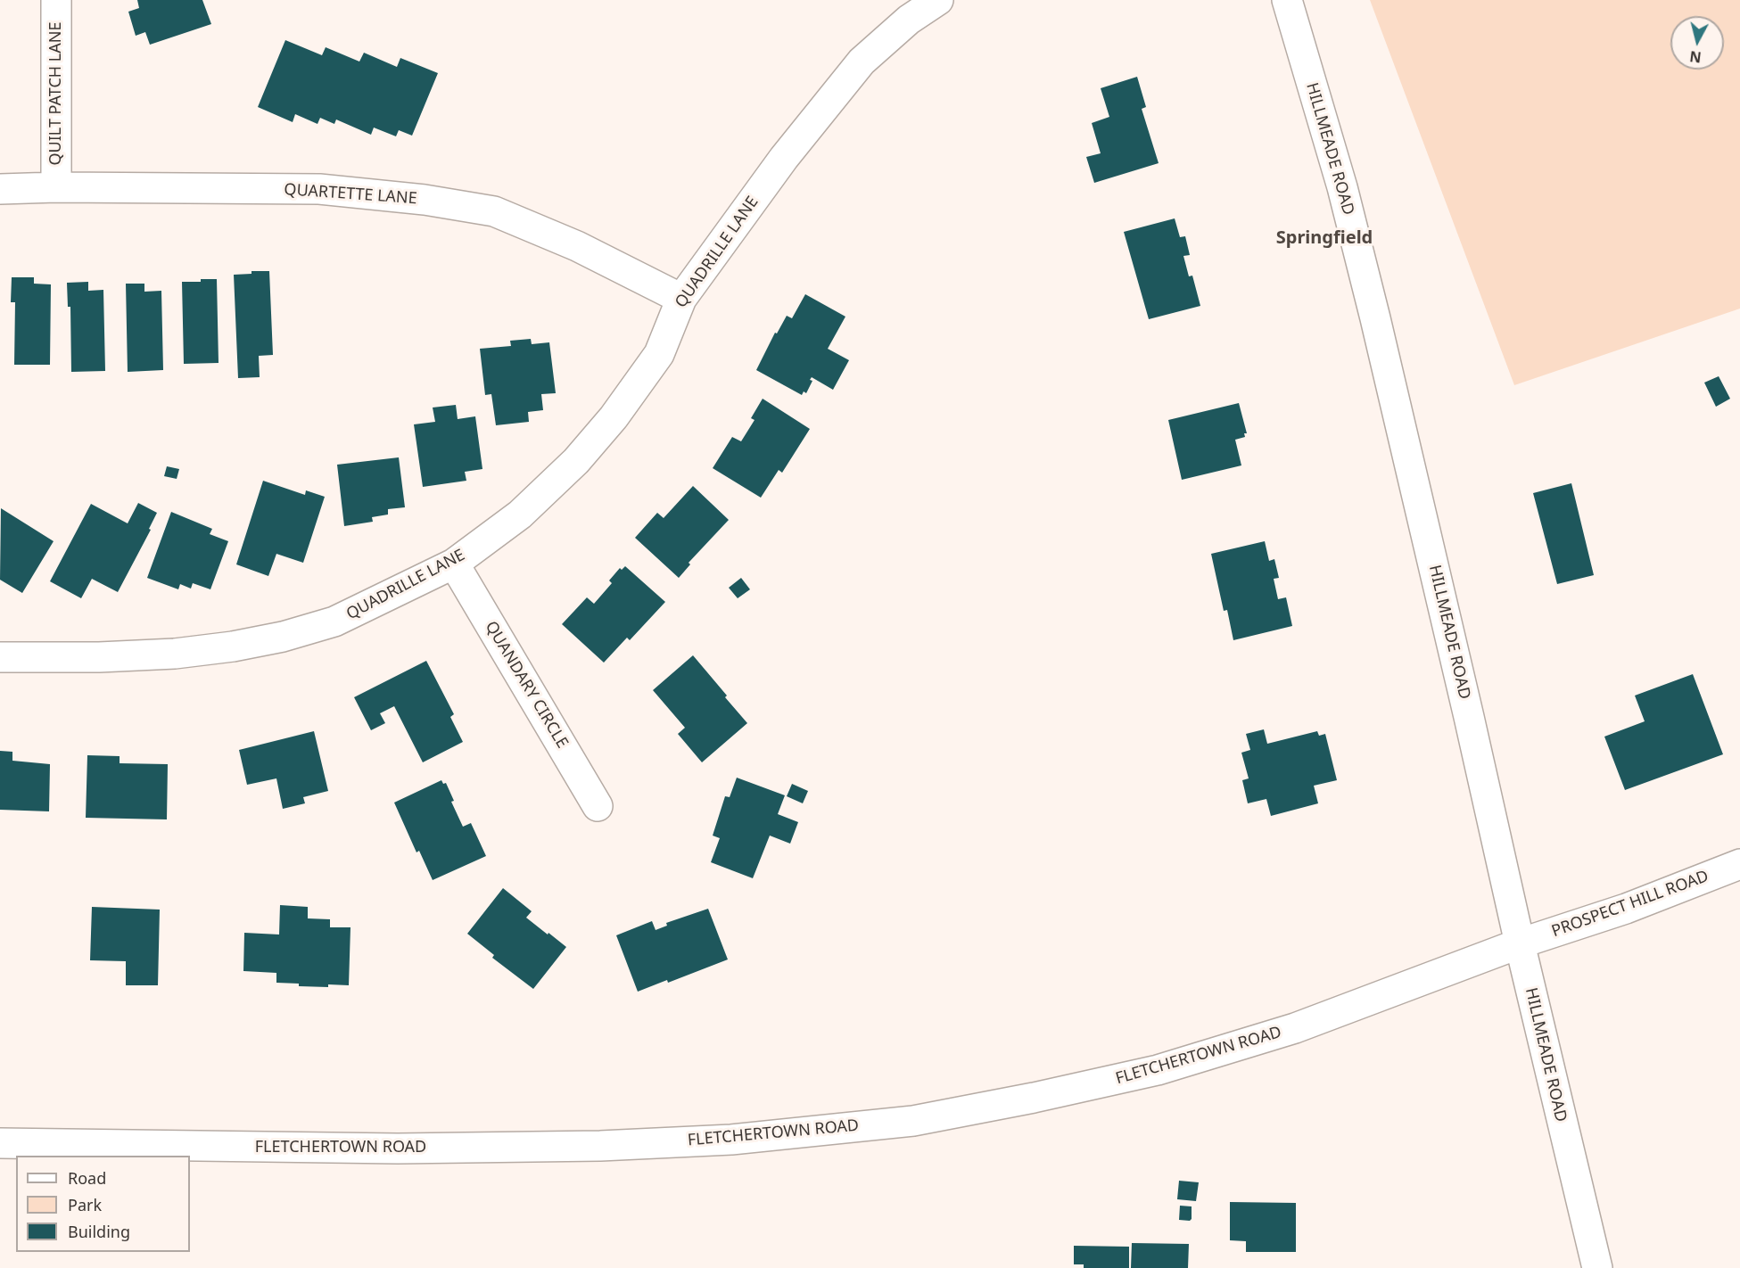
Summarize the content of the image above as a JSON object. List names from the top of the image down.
{
  "streets": {
    "street": [
      "QUILT PATCH LANE",
      "HILLMEADE ROAD",
      "QUARTETTE LANE",
      "QUADRILLE LANE",
      "QUANDARY CIRCLE",
      "PROSPECT HILL ROAD",
      "FLETCHERTOWN ROAD"
    ]
  },
  "crossings": [
    ["QUILT PATCH LANE", "QUARTETTE LANE"],
    ["HILLMEADE ROAD", "PROSPECT HILL ROAD"],
    ["HILLMEADE ROAD", "FLETCHERTOWN ROAD"],
    ["QUARTETTE LANE", "QUADRILLE LANE"],
    ["QUADRILLE LANE", "QUANDARY CIRCLE"],
    ["PROSPECT HILL ROAD", "FLETCHERTOWN ROAD"]
  ],
  "districts": ["Springfield"],
  "legend": ["Road", "Park", "Building"],
  "north": "bottom"
}
